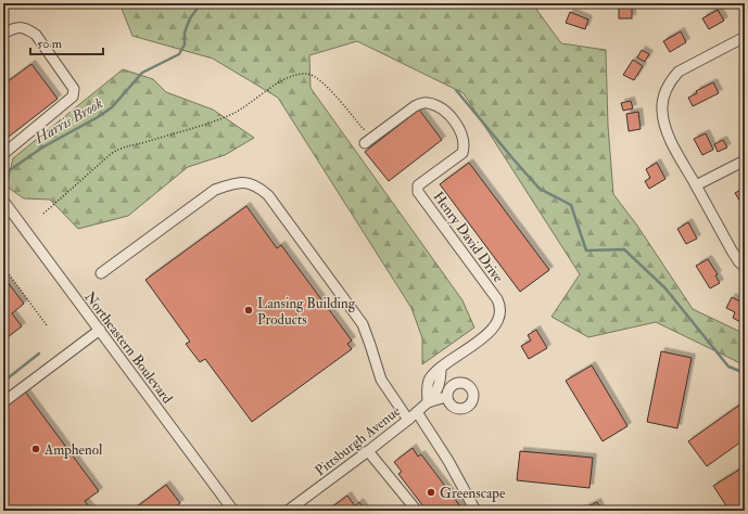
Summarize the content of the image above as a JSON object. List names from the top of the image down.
{
  "streets": {
    "street": ["Henry David Drive", "Northeastern Boulevard", "Pittsburgh Avenue"]
  },
  "crossings": [
    ["Henry David Drive", "Pittsburgh Avenue"]
  ],
  "water": ["Harris Brook"],
  "places": ["Lansing Building Products", "Amphenol", "Greenscape"],
  "scale_bar": "50 m"
}
